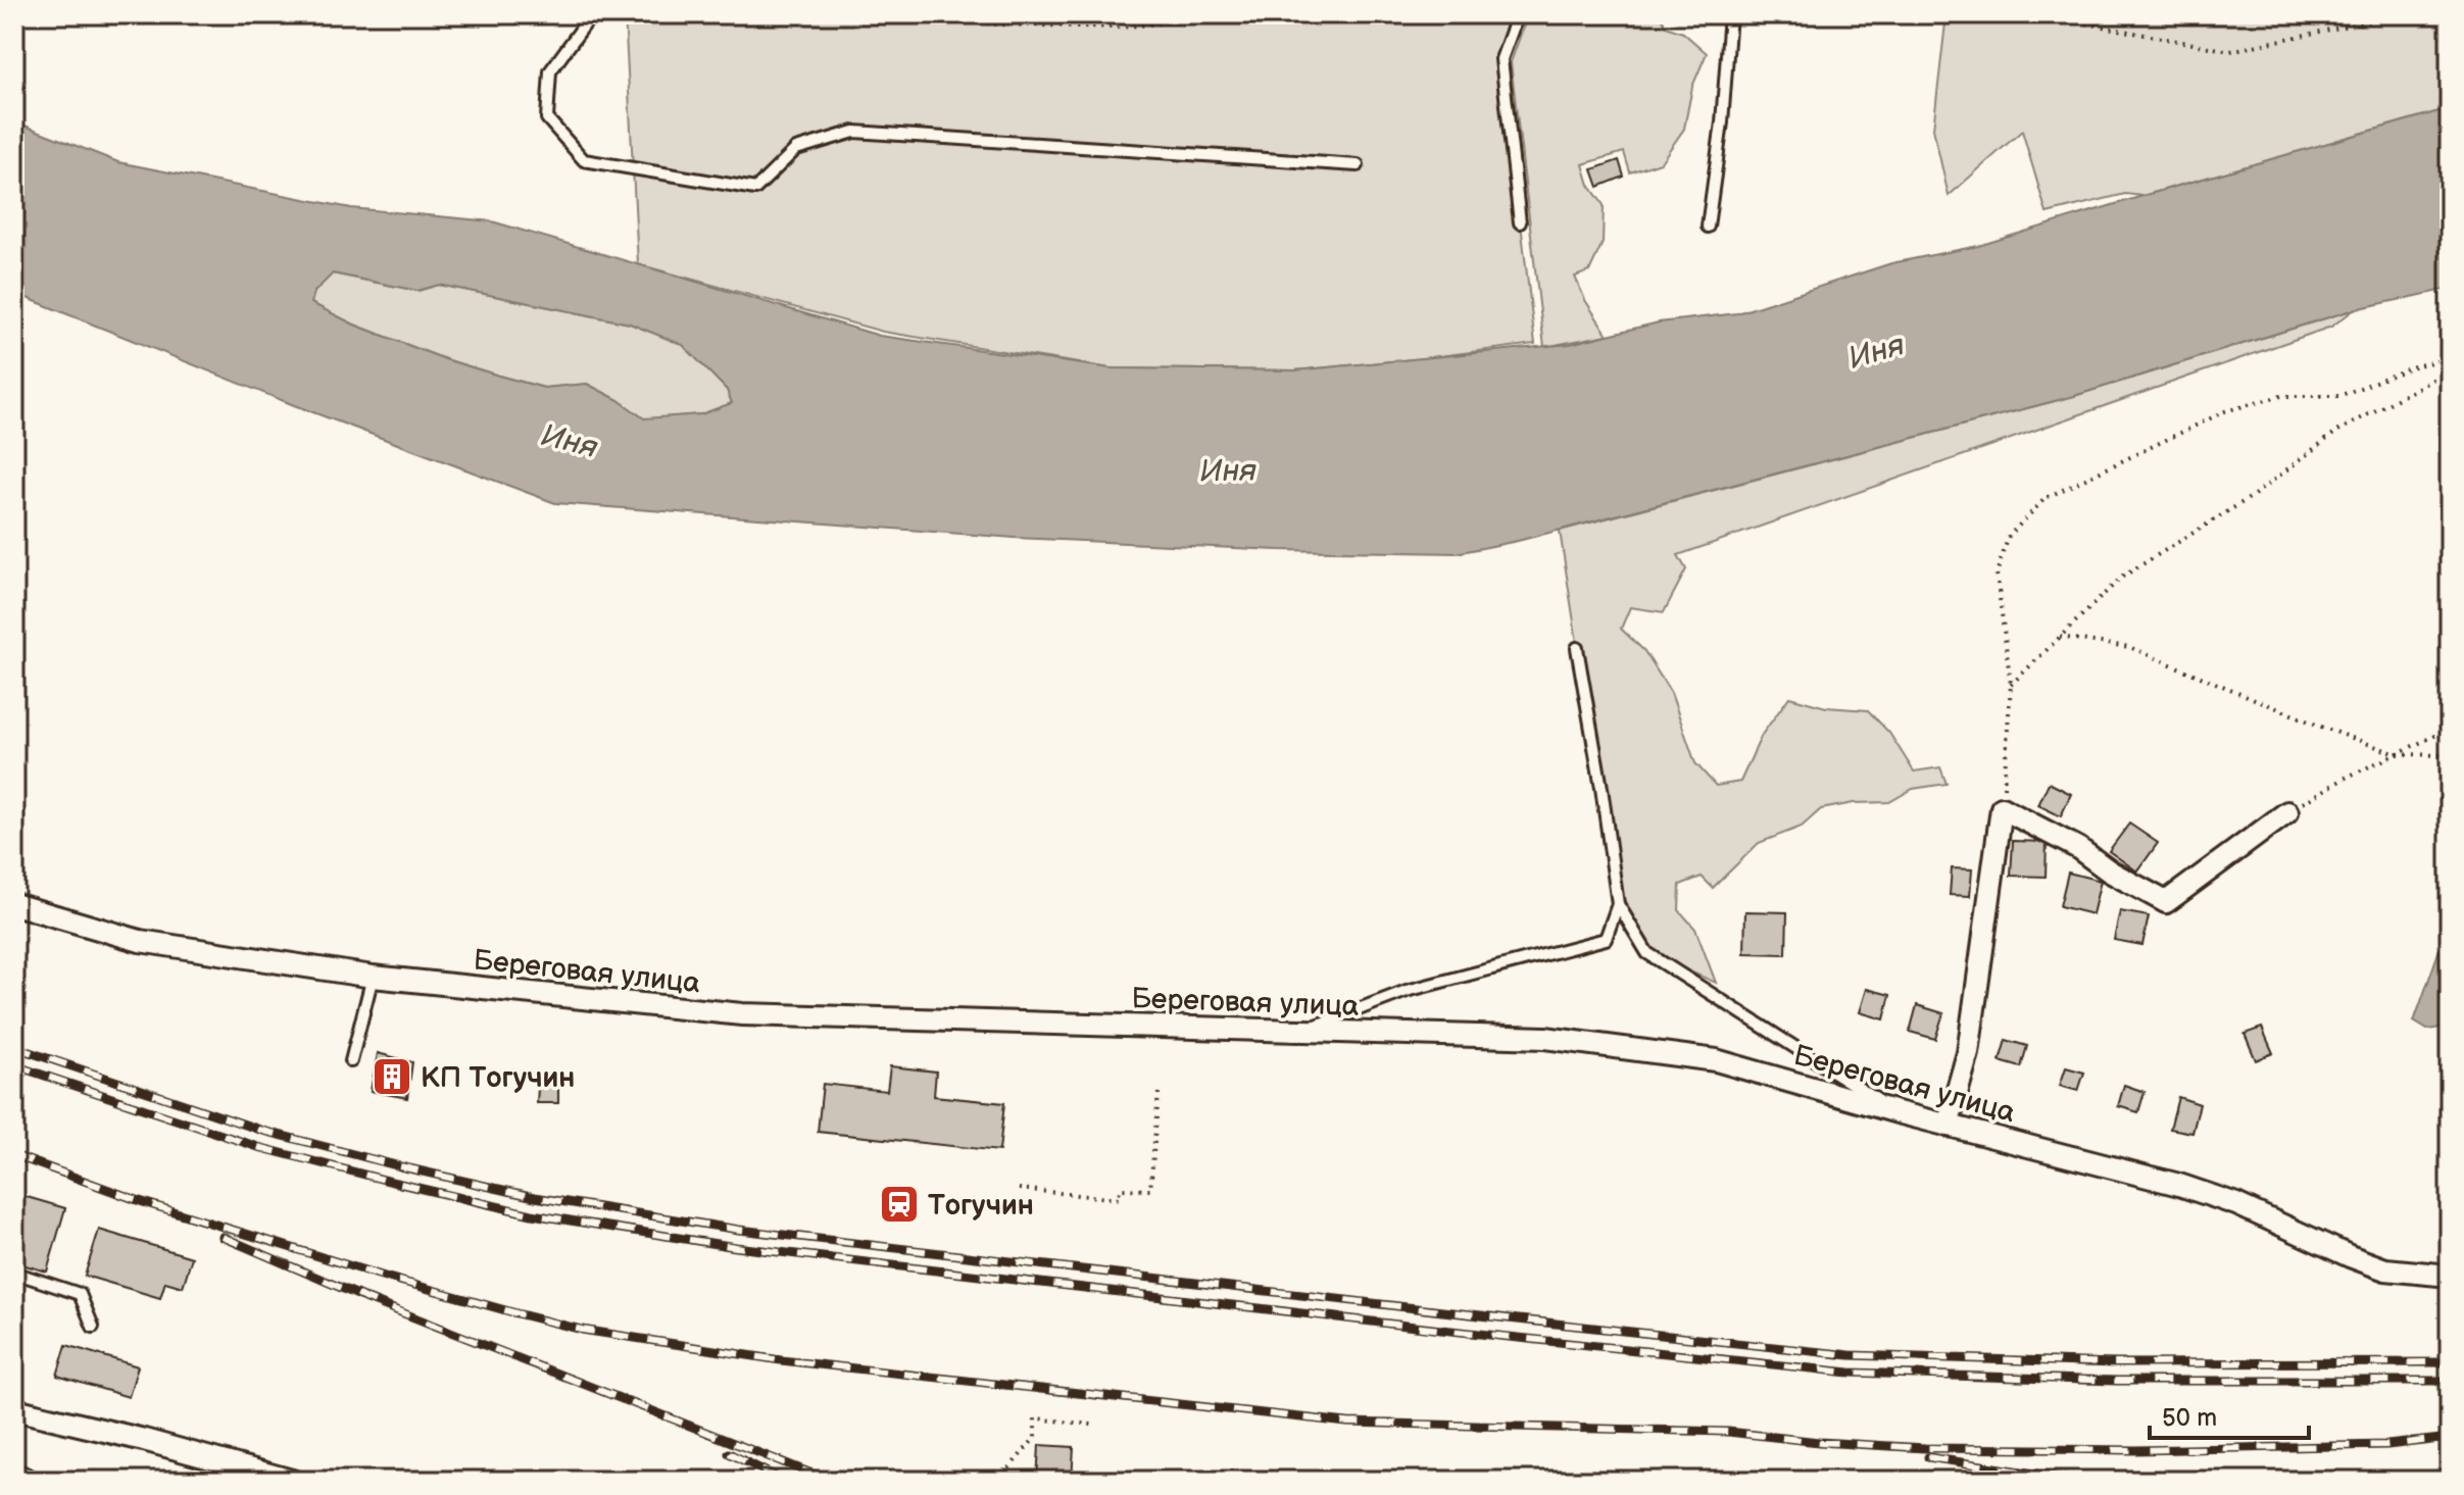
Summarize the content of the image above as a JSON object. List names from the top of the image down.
{
  "streets": {
    "street": ["Береговая улица"]
  },
  "water": ["Иня"],
  "places": {
    "building": ["КП Тогучин"],
    "station": ["Тогучин"]
  },
  "scale_bar": "50 m"
}
